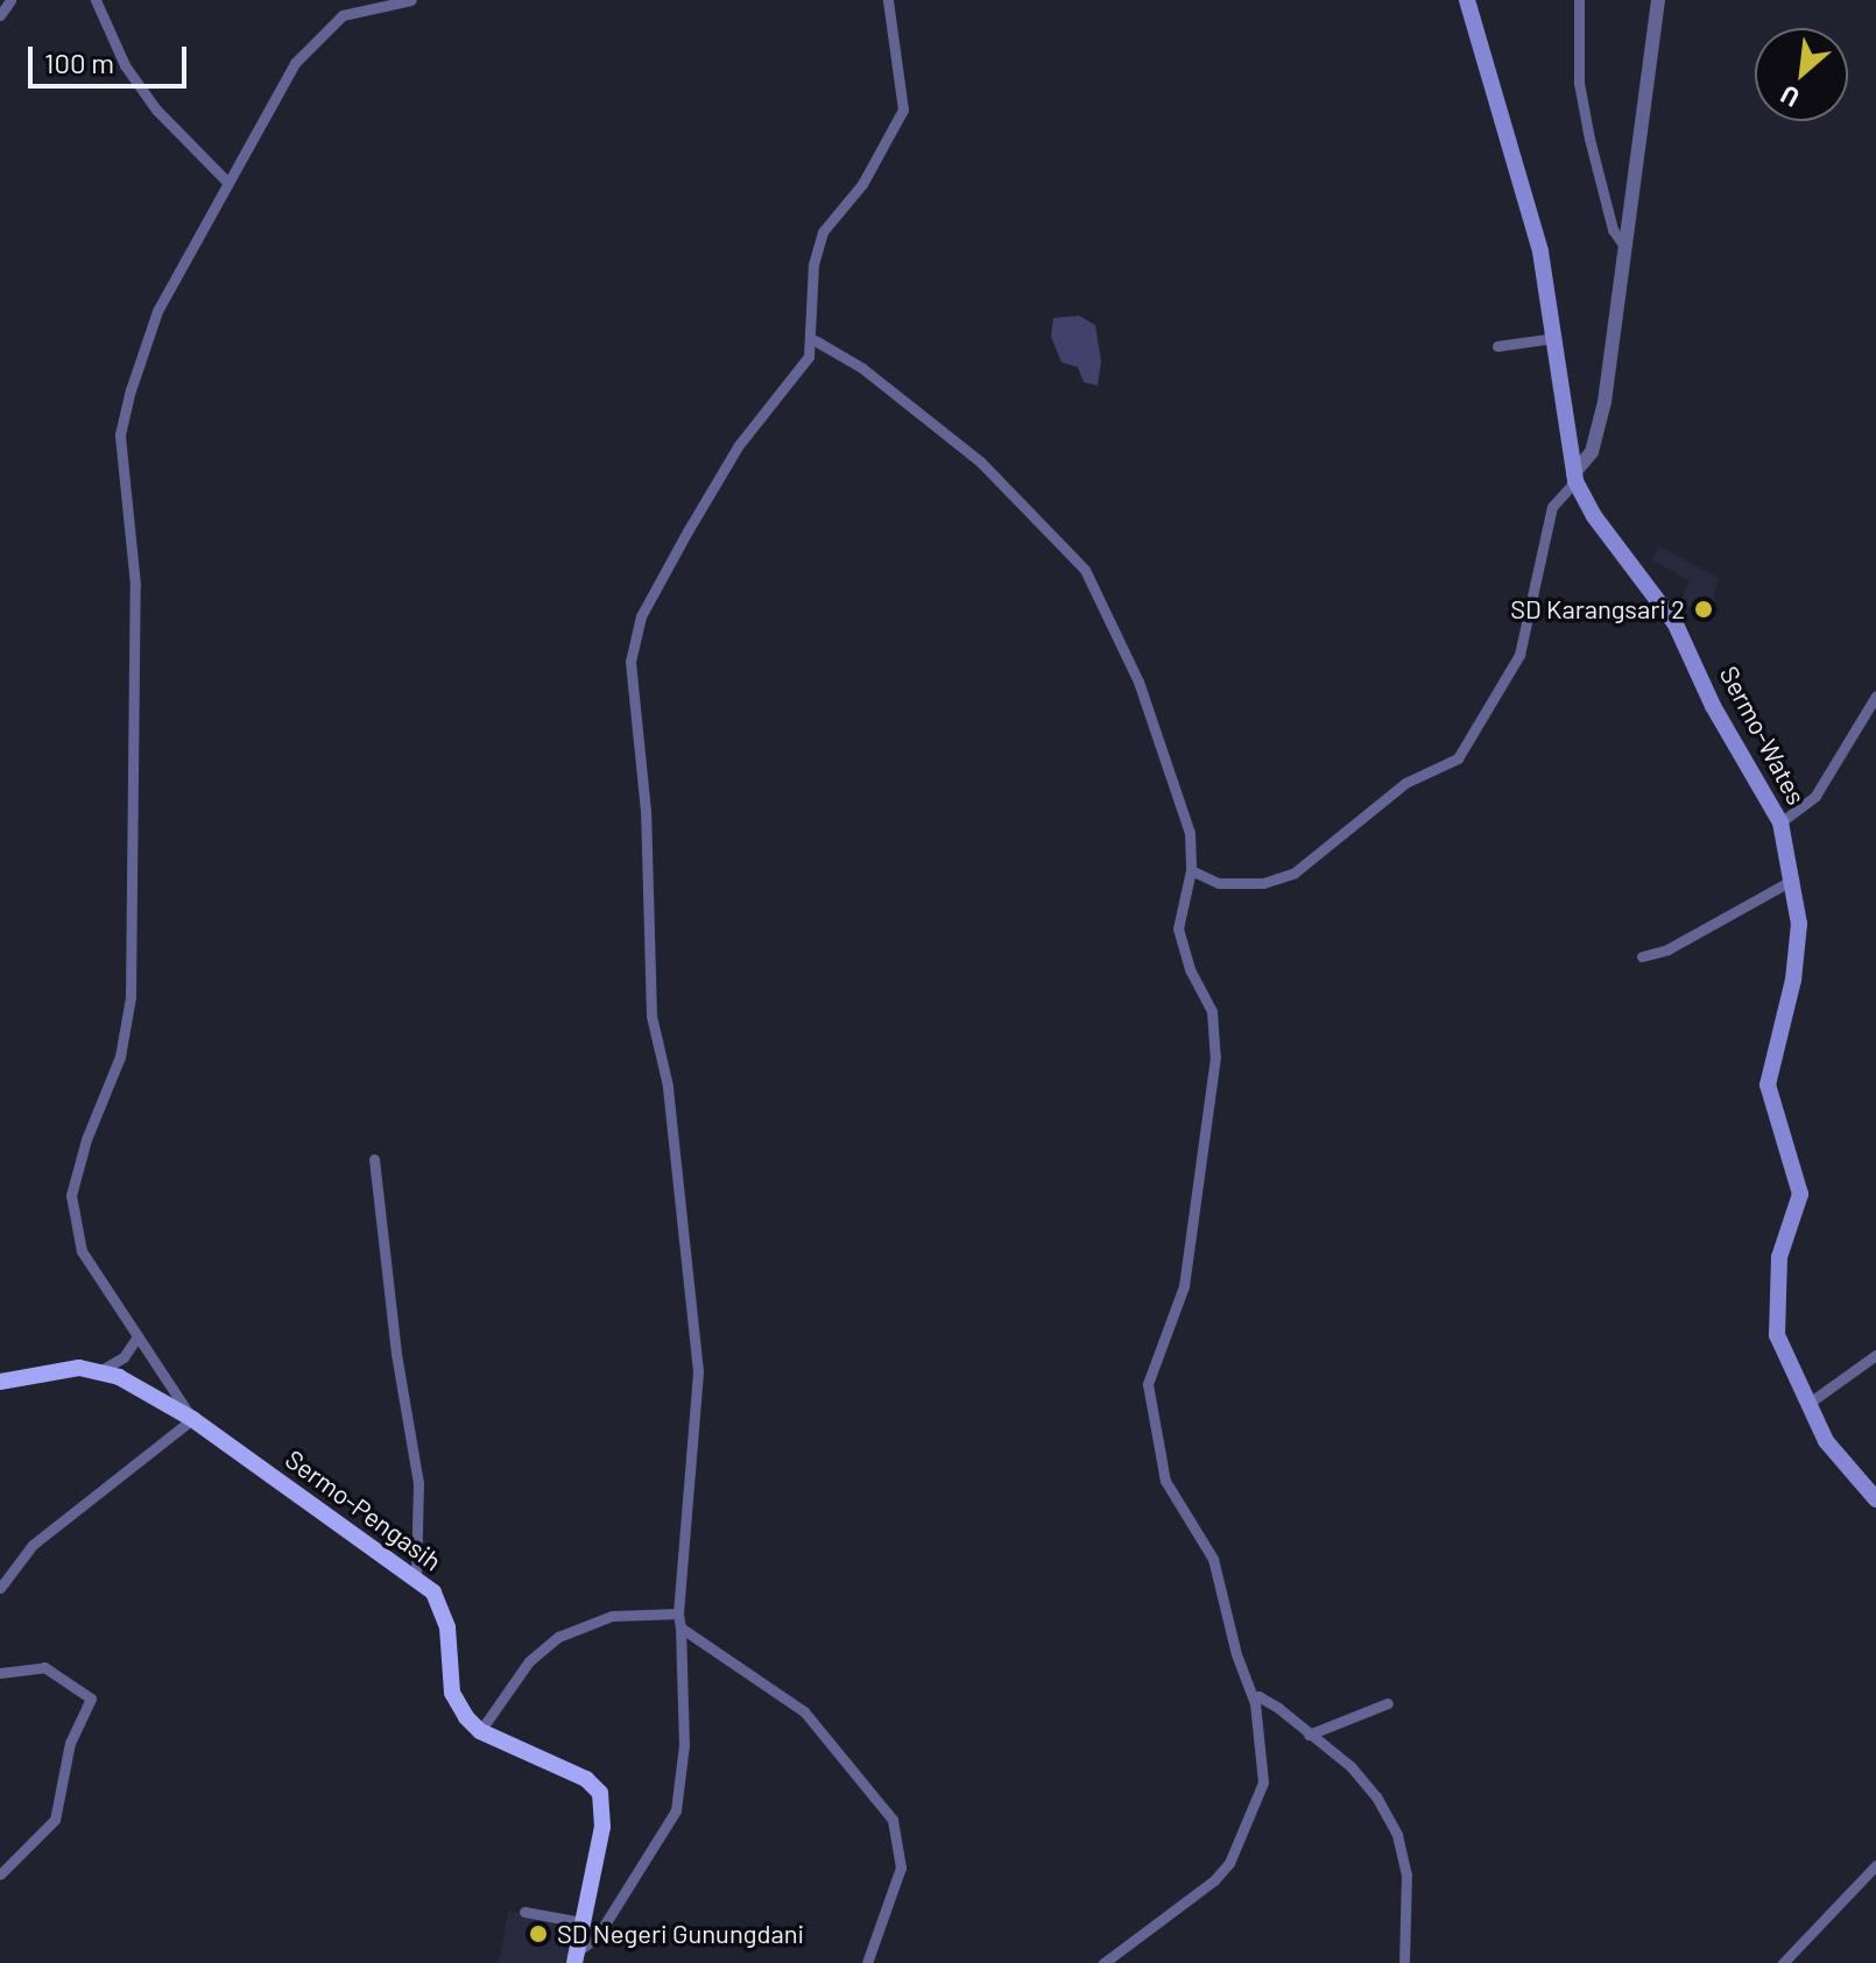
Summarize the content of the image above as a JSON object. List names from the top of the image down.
{
  "streets": {
    "main road": ["Sermo-Wates", "Sermo-Pengasih"]
  },
  "places": ["SD Karangsari 2", "SD Negeri Gunungdani"],
  "scale_bar": "100 m",
  "north": "bottom left"
}
